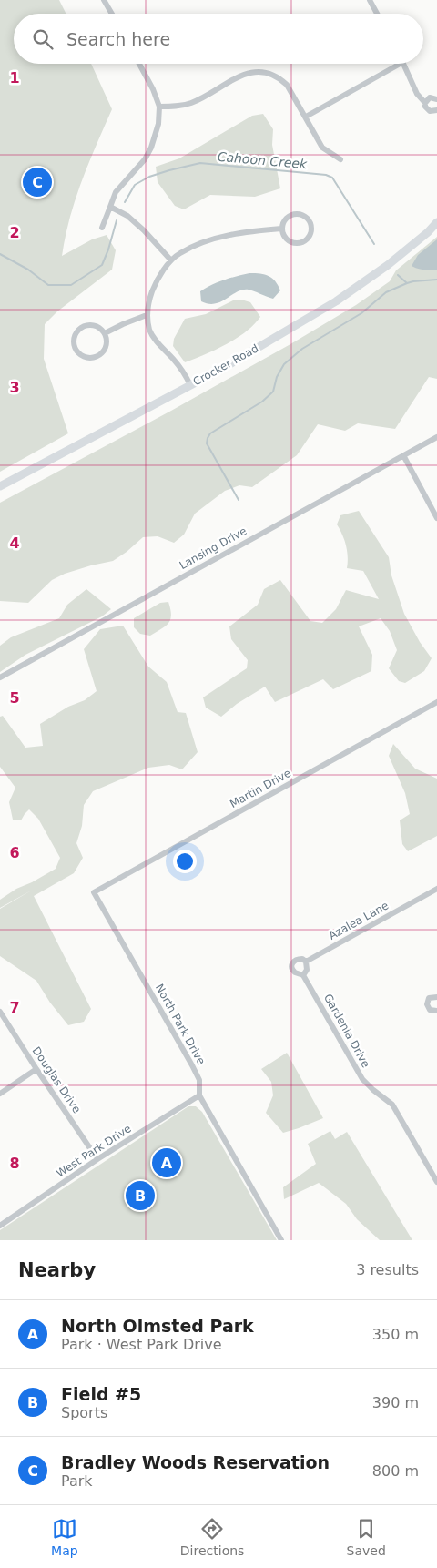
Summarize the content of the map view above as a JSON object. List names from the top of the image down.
{
  "streets": {
    "main road": ["Crocker Road"],
    "street": [
      "Lansing Drive",
      "Martin Drive",
      "Azalea Lane",
      "North Park Drive",
      "Gardenia Drive",
      "Douglas Drive",
      "West Park Drive"
    ]
  },
  "crossings": [
    ["Martin Drive", "North Park Drive"],
    ["Azalea Lane", "Gardenia Drive"],
    ["North Park Drive", "West Park Drive"],
    ["Douglas Drive", "West Park Drive"]
  ],
  "water": ["Cahoon Creek"],
  "page": {
    "search": "Search here",
    "pins": ["C", "A", "B"],
    "heading": ["Nearby", "3 results"],
    "list": [
      {
        "mark": "A",
        "name": "North Olmsted Park",
        "note": "Park · West Park Drive",
        "value": "350 m"
      },
      {
        "mark": "B",
        "name": "Field #5",
        "note": "Sports",
        "value": "390 m"
      },
      {
        "mark": "C",
        "name": "Bradley Woods Reservation",
        "note": "Park",
        "value": "800 m"
      }
    ],
    "nav": ["Map", "Directions", "Saved"]
  },
  "grid": {
    "rows": [
      "1",
      "2",
      "3",
      "4",
      "5",
      "6",
      "7",
      "8"
    ]
  }
}
